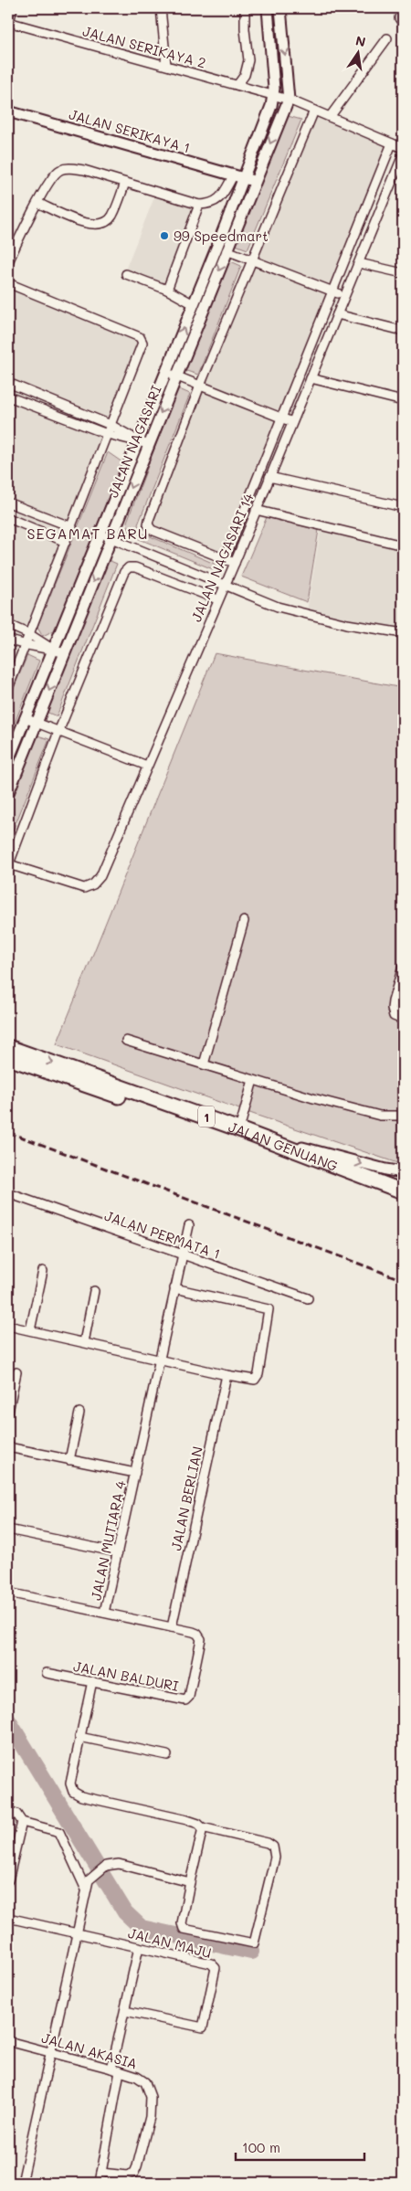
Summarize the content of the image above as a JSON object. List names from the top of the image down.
{
  "streets": {
    "highway": ["1", "JALAN GENUANG"],
    "street": [
      "JALAN SERIKAYA 2",
      "JALAN SERIKAYA 1",
      "JALAN NAGASARI",
      "JALAN NAGASARI 14",
      "JALAN PERMATA 1",
      "JALAN BERLIAN",
      "JALAN MUTIARA 4",
      "JALAN BALDURI",
      "JALAN MAJU",
      "JALAN AKASIA"
    ]
  },
  "crossings": [
    ["JALAN SERIKAYA 2", "JALAN NAGASARI"],
    ["JALAN SERIKAYA 2", "JALAN NAGASARI 14"],
    ["JALAN SERIKAYA 1", "JALAN NAGASARI"],
    ["JALAN PERMATA 1", "JALAN MUTIARA 4"],
    ["JALAN BERLIAN", "JALAN BALDURI"]
  ],
  "districts": ["SEGAMAT BARU"],
  "places": ["99 Speedmart"],
  "scale_bar": "100 m",
  "north": "top"
}
